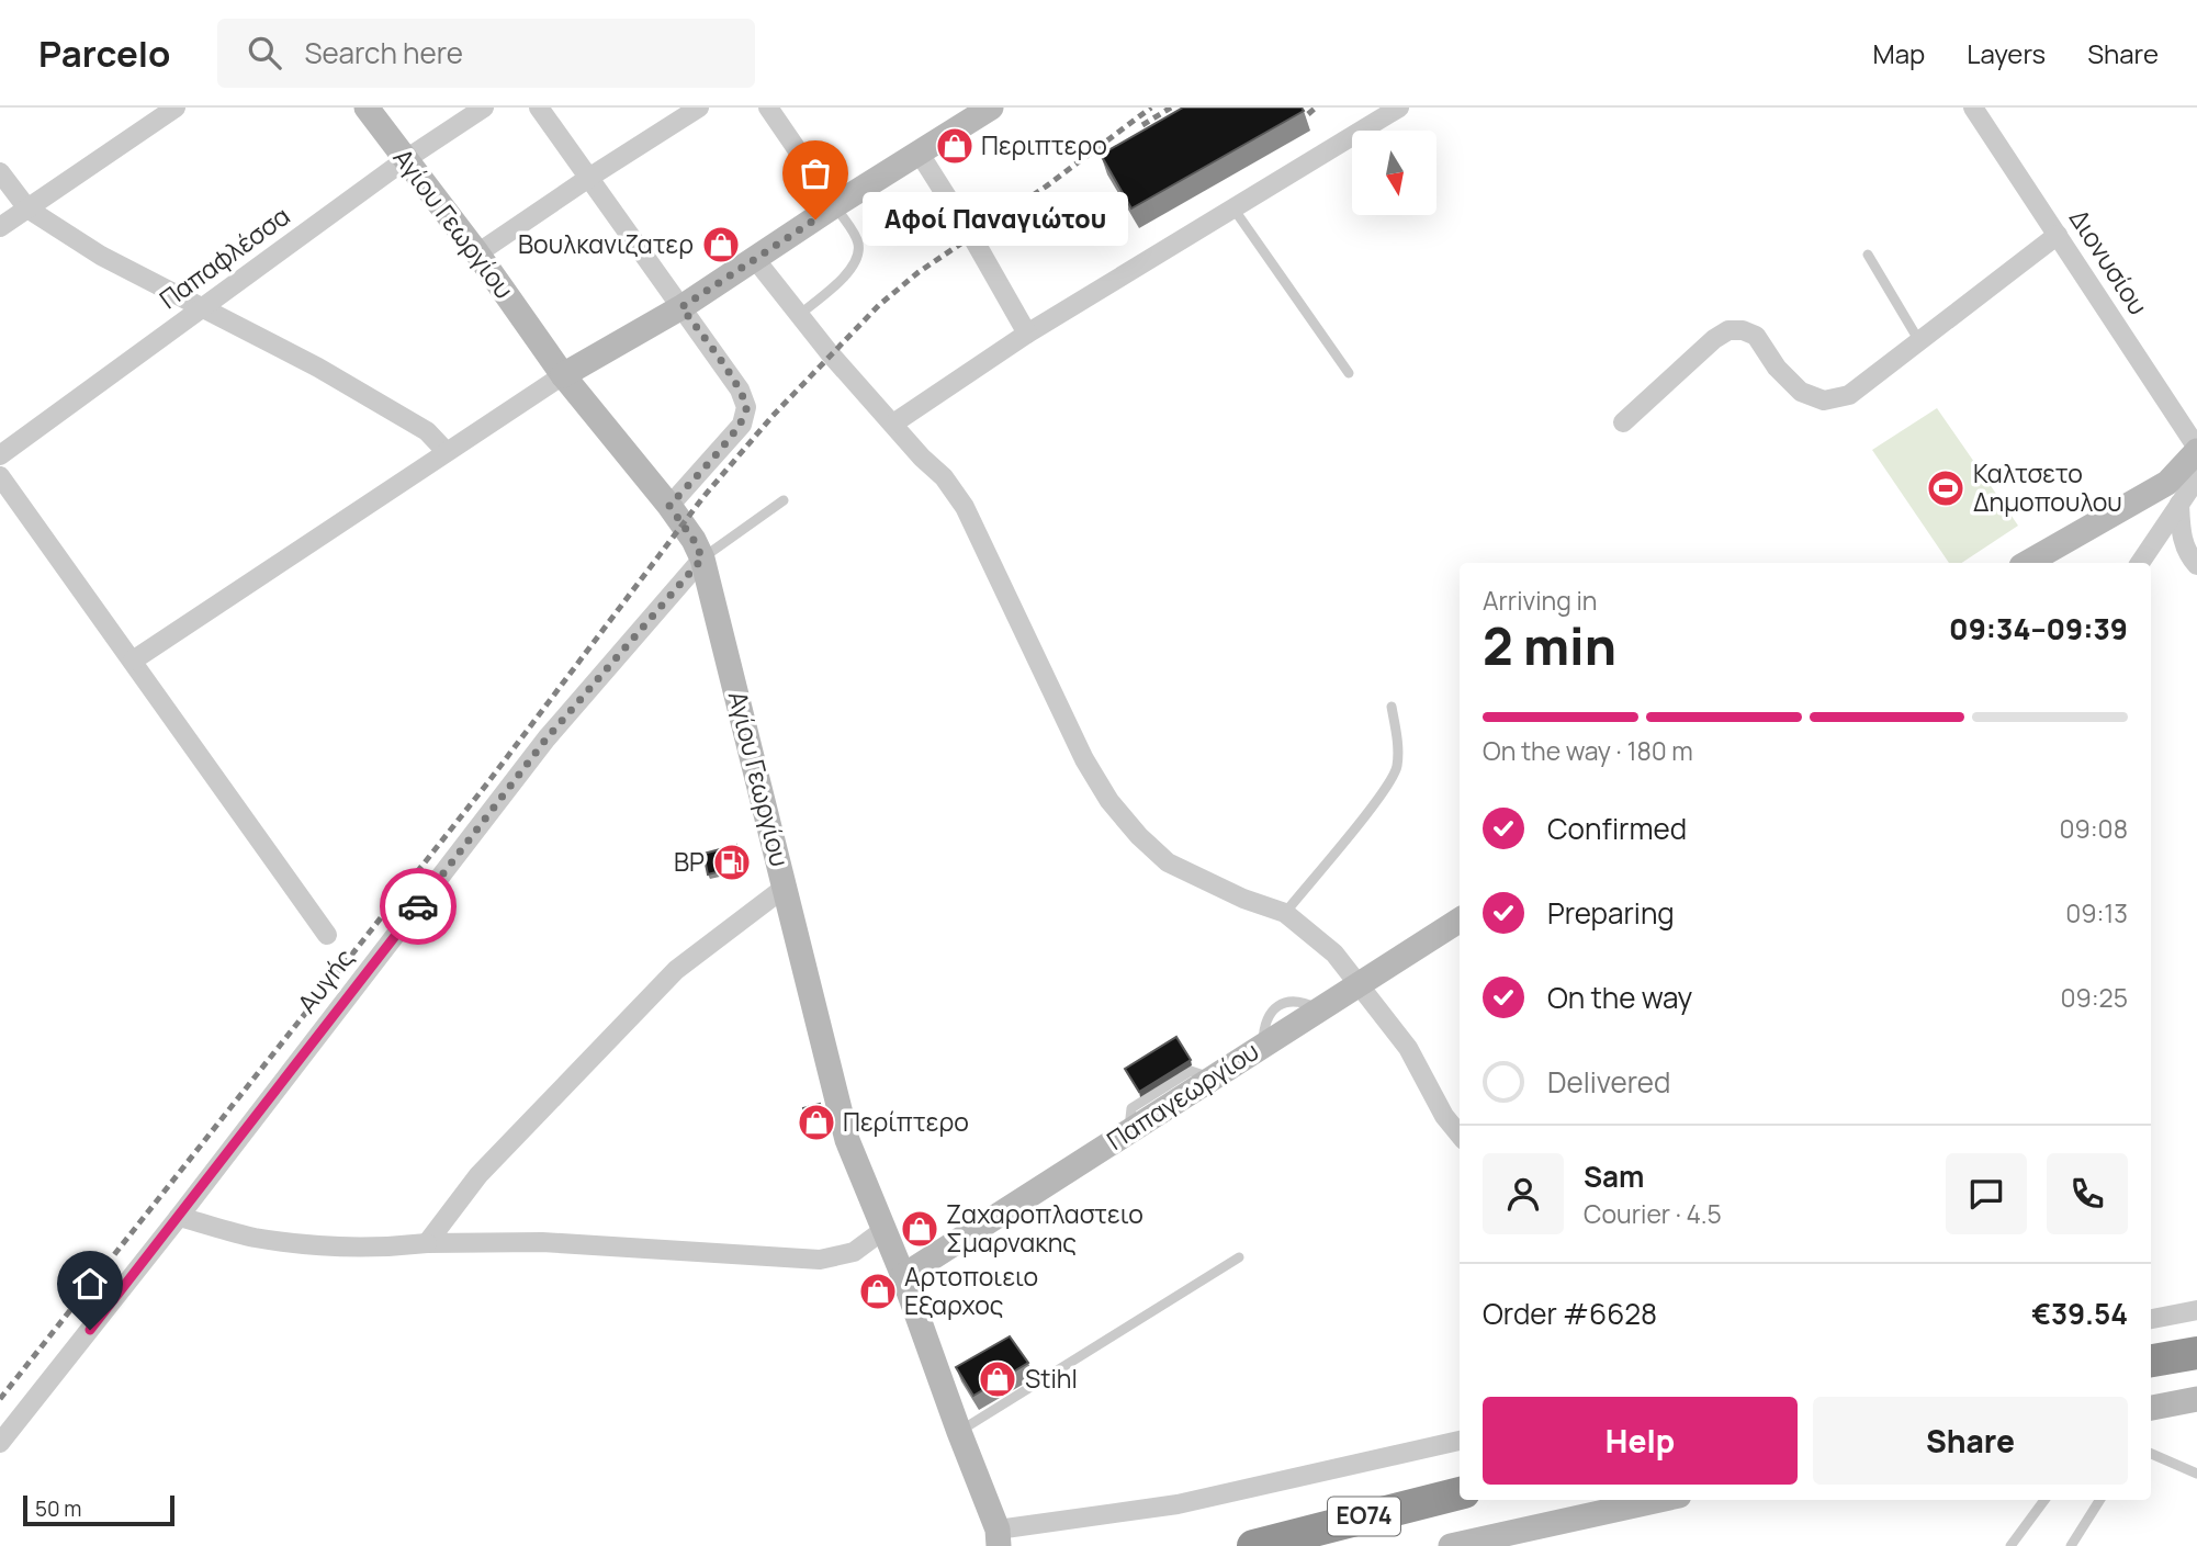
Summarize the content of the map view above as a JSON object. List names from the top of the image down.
{
  "streets": {
    "highway": ["ΕΟ74"],
    "street": [
      "Αγίου Γεωργίου",
      "Παπαφλέσσα",
      "Διονυσίου",
      "Αυγής",
      "Παπαγεωργίου"
    ]
  },
  "crossings": [
    ["Αγίου Γεωργίου", "Παπαφλέσσα"],
    ["Αγίου Γεωργίου", "Αυγής"],
    ["Αγίου Γεωργίου", "Παπαγεωργίου"]
  ],
  "places": {
    "shop": [
      "Περιπτερο",
      "Βουλκανιζατερ",
      "Περίπτερο",
      "Ζαχαροπλαστειο Σμαρνακης",
      "Αρτοποιειο Εξαρχος",
      "Stihl"
    ],
    "other": ["Αφοί Παναγιώτου"],
    "sports": ["Καλτσετο Δημοπουλου"],
    "fuel station": ["BP"]
  },
  "scale_bar": "50 m",
  "north": "bottom",
  "page": {
    "header": "Parcelo",
    "search": "Search here",
    "nav": ["Map", "Layers", "Share"],
    "bubble": "Αφοί Παναγιώτου",
    "heading": ["2 min", "Arriving in", "09:34–09:39"],
    "panel": [
      "Sam",
      "Courier · 4.5",
      "Order #6628",
      "€39.54"
    ],
    "bar": "On the way · 180 m",
    "list": [
      ["Confirmed", "09:08"],
      ["Preparing", "09:13"],
      ["On the way", "09:25"],
      "Delivered"
    ],
    "buttons": ["Help", "Share"],
    "scale": "50 m"
  }
}
